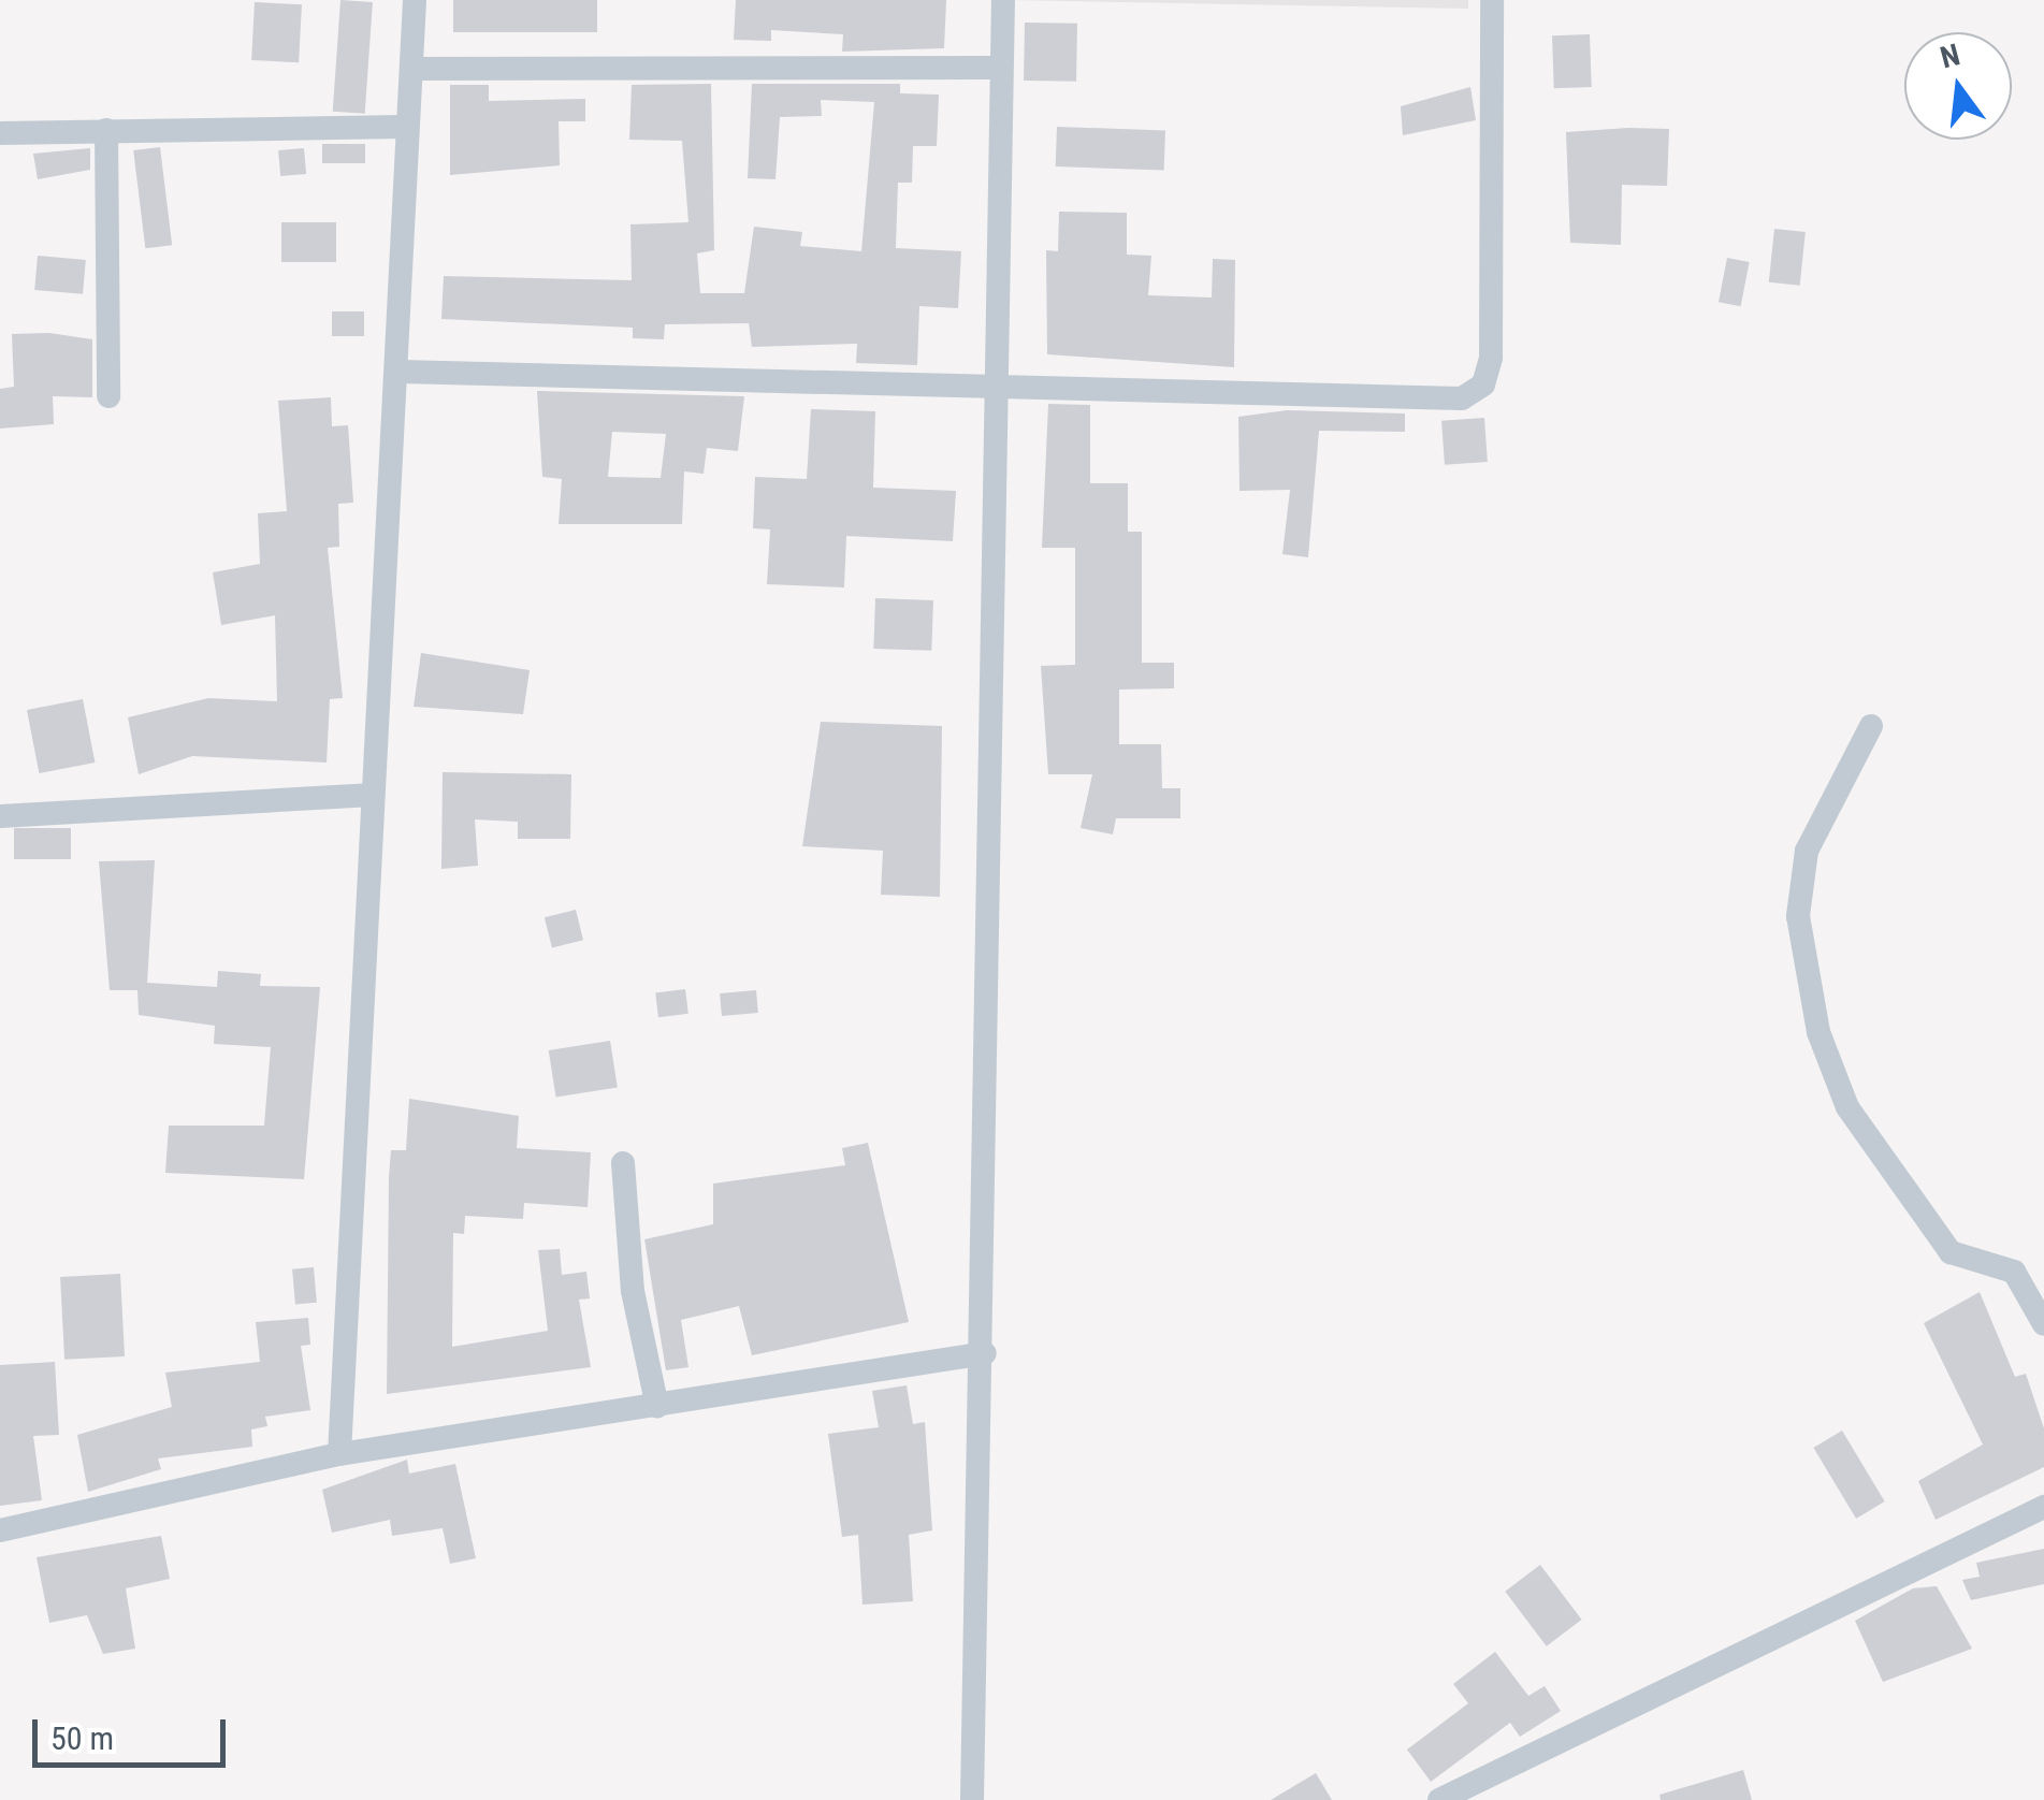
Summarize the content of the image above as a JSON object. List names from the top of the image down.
{
  "scale_bar": "50 m",
  "north": "top"
}
